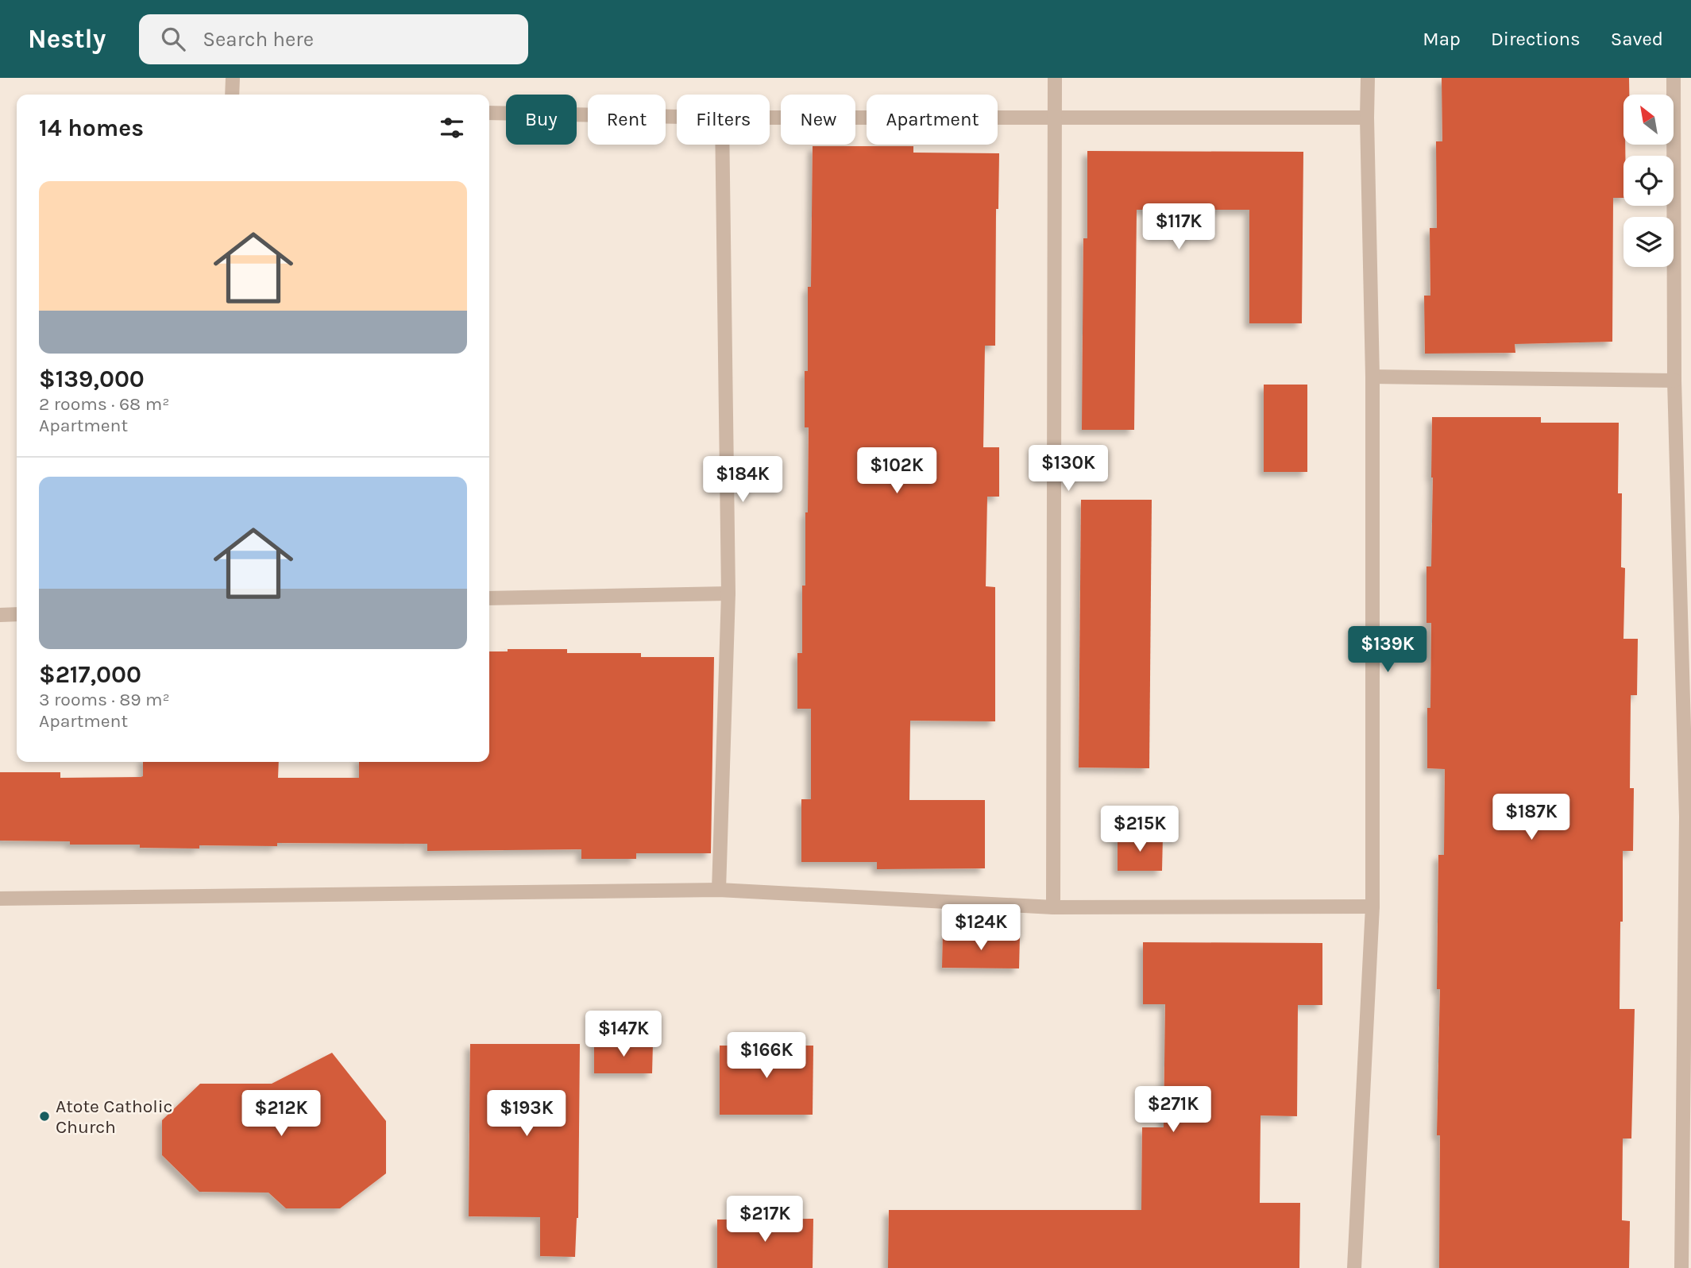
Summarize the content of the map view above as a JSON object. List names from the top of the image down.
{
  "places": ["Atote Catholic Church"],
  "north": "top left",
  "page": {
    "header": "Nestly",
    "search": "Search here",
    "nav": ["Map", "Directions", "Saved"],
    "chip": [
      "Buy",
      "Rent",
      "Filters",
      "New",
      "Apartment"
    ],
    "heading": "14 homes",
    "list": [
      {
        "name": "$139,000",
        "note": "2 rooms · 68 m² · Apartment"
      },
      {
        "name": "$217,000",
        "note": "3 rooms · 89 m² · Apartment"
      }
    ],
    "price": [
      "$117K",
      "$130K",
      "$102K",
      "$184K",
      "$139K",
      "$187K",
      "$215K",
      "$124K",
      "$147K",
      "$166K",
      "$271K",
      "$212K",
      "$193K",
      "$217K"
    ]
  }
}
